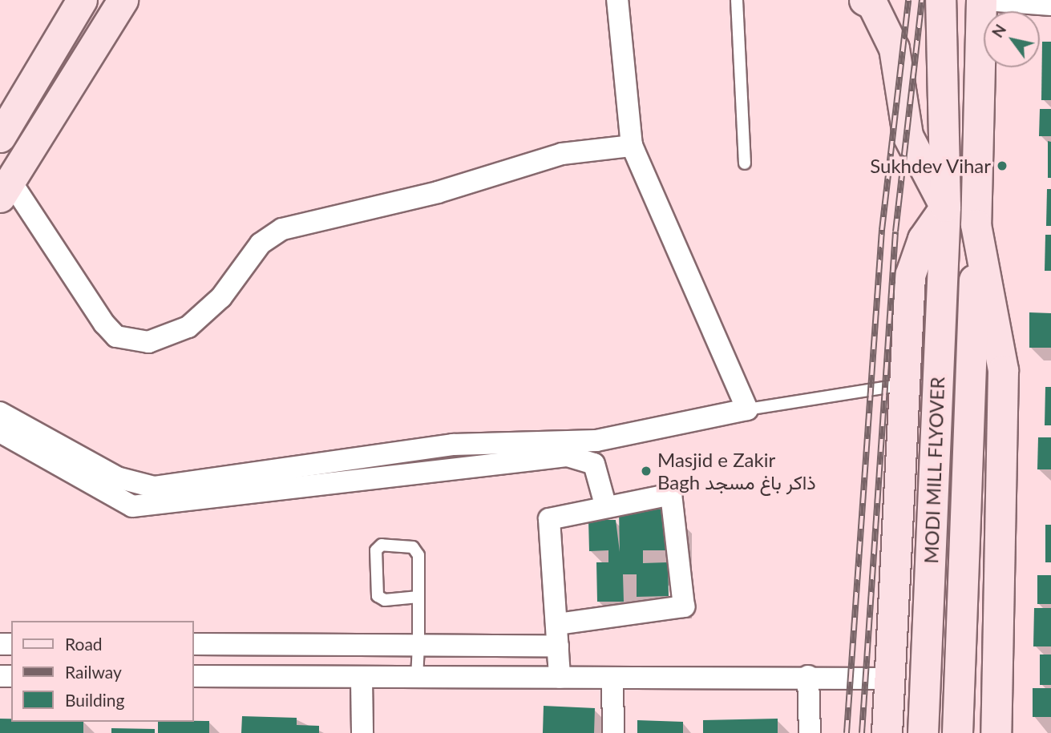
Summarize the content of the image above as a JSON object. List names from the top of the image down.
{
  "streets": {
    "main road": ["MODI MILL FLYOVER"]
  },
  "places": ["Sukhdev Vihar", "Masjid e Zakir Bagh ذاکر باغ مسجد"],
  "legend": ["Road", "Railway", "Building"],
  "north": "top left"
}
